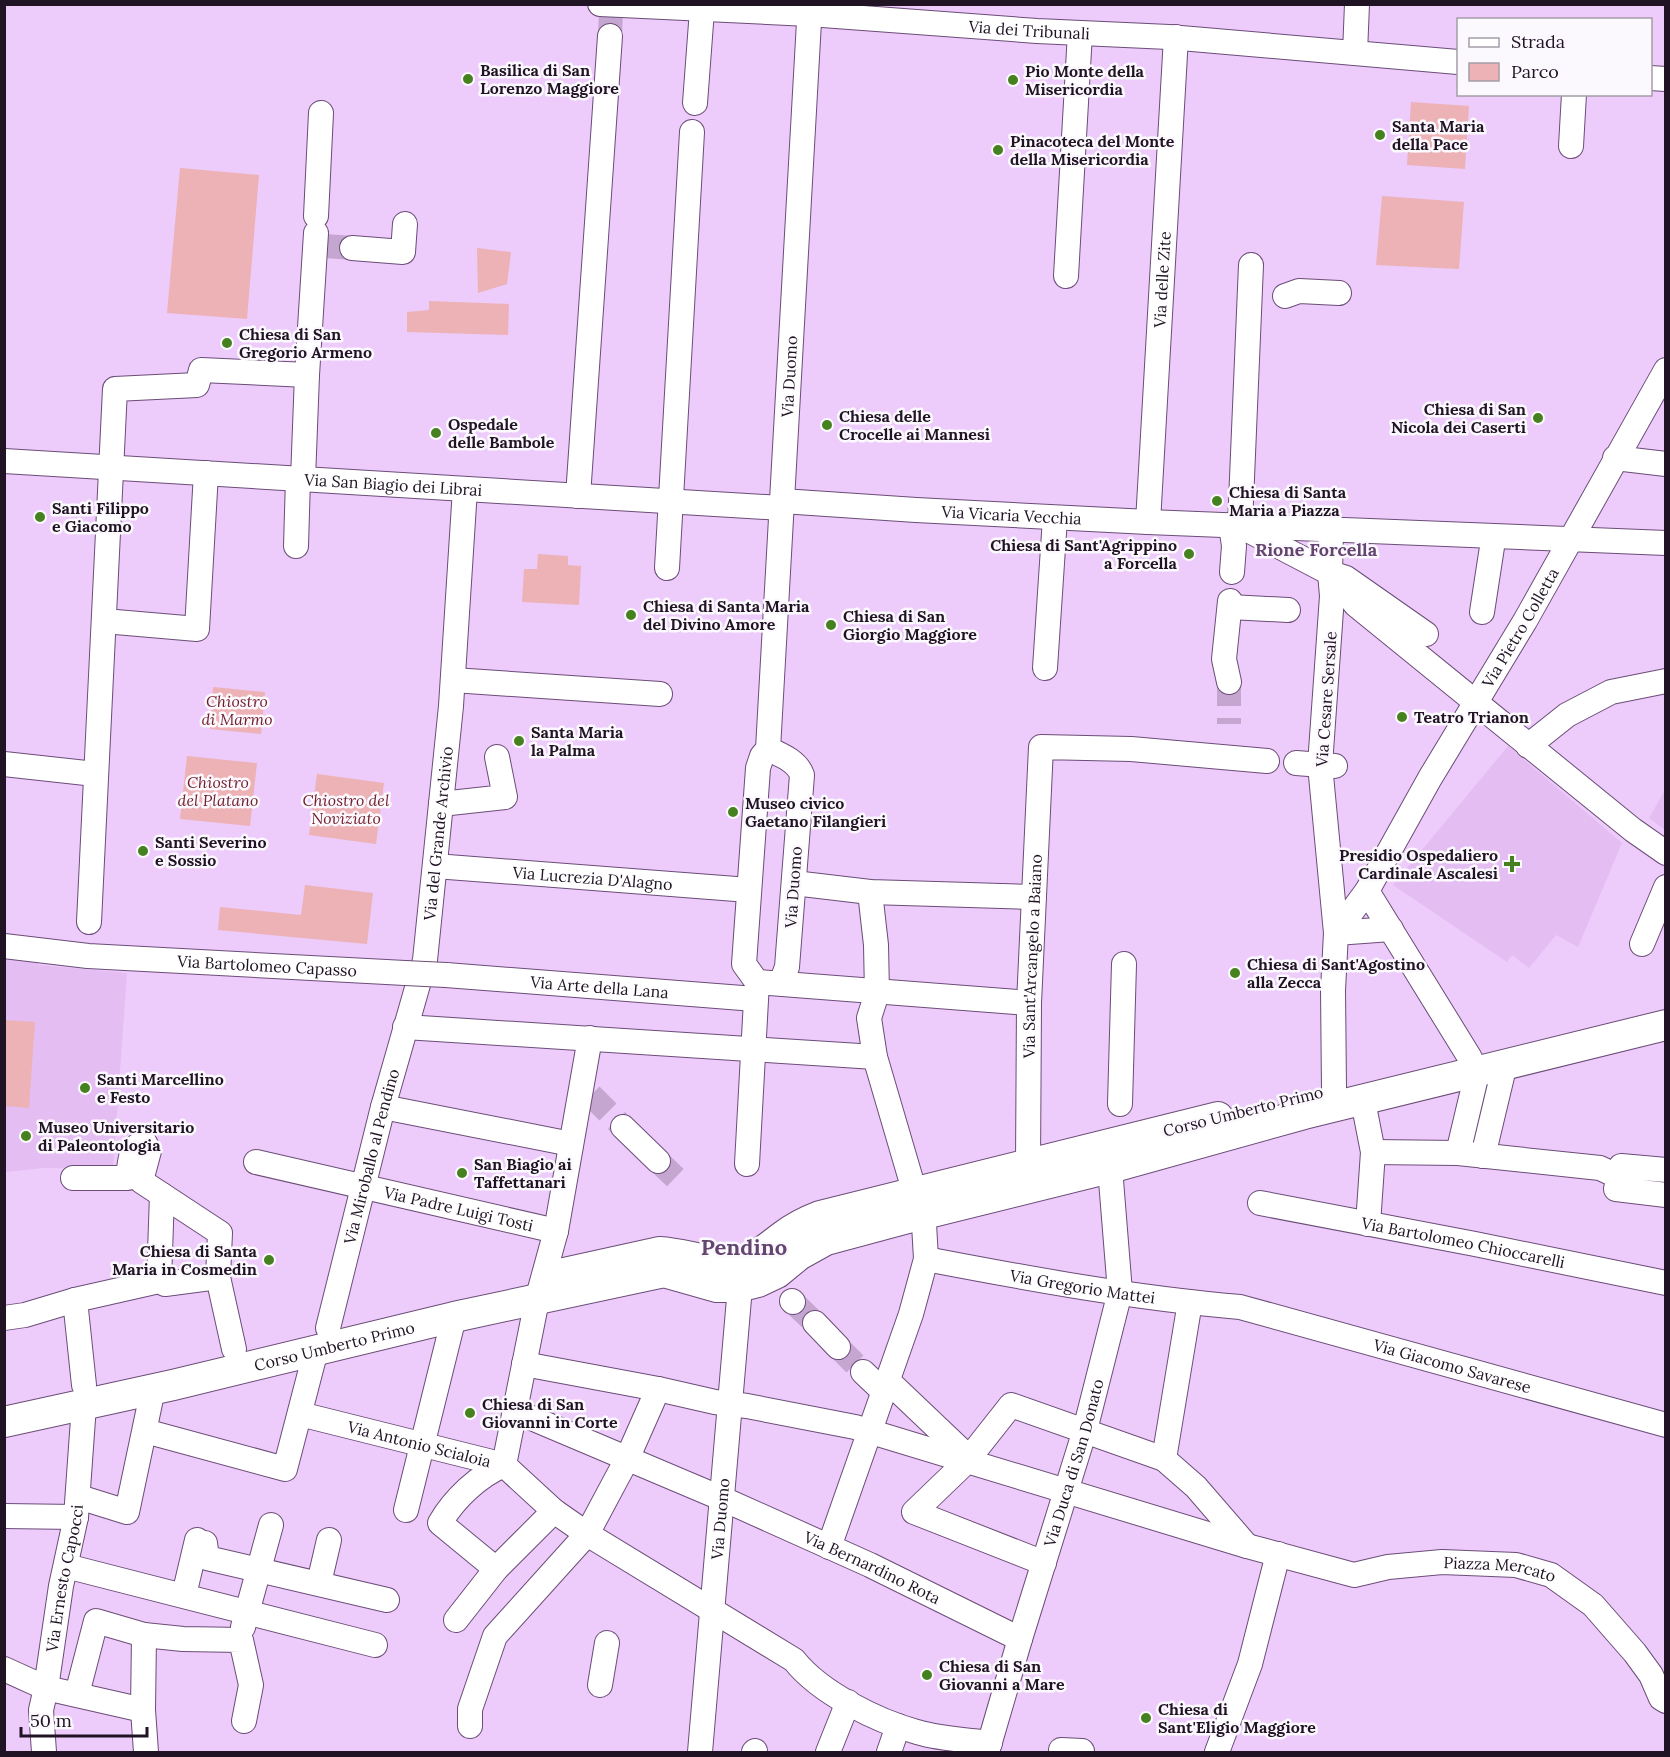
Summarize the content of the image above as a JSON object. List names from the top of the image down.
{
  "streets": {
    "main road": ["Corso Umberto Primo"],
    "street": [
      "Via dei Tribunali",
      "Via delle Zite",
      "Via Duomo",
      "Via San Biagio dei Librai",
      "Via Vicaria Vecchia",
      "Via Pietro Colletta",
      "Via Cesare Sersale",
      "Via del Grande Archivio",
      "Via Lucrezia D'Alagno",
      "Via Sant'Arcangelo a Baiano",
      "Via Bartolomeo Capasso",
      "Via Arte della Lana",
      "Via Miroballo al Pendino",
      "Via Padre Luigi Tosti",
      "Via Bartolomeo Chioccarelli",
      "Via Gregorio Mattei",
      "Via Giacomo Savarese",
      "Via Antonio Scialoia",
      "Via Duca di San Donato",
      "Via Bernardino Rota",
      "Piazza Mercato",
      "Via Ernesto Capocci"
    ]
  },
  "crossings": [
    ["Via dei Tribunali", "Via delle Zite"],
    ["Via dei Tribunali", "Via Duomo"],
    ["Via delle Zite", "Via Vicaria Vecchia"],
    ["Via Duomo", "Via San Biagio dei Librai"],
    ["Via Duomo", "Via Vicaria Vecchia"],
    ["Via Duomo", "Via Lucrezia D'Alagno"],
    ["Via Duomo", "Via Arte della Lana"],
    ["Via Duomo", "Via Antonio Scialoia"],
    ["Via Duomo", "Via Bernardino Rota"],
    ["Via Duomo", "Piazza Mercato"],
    ["Via San Biagio dei Librai", "Via Vicaria Vecchia"],
    ["Via San Biagio dei Librai", "Via del Grande Archivio"],
    ["Via Vicaria Vecchia", "Via Pietro Colletta"],
    ["Via Vicaria Vecchia", "Via Cesare Sersale"],
    ["Via Pietro Colletta", "Via Cesare Sersale"],
    ["Via del Grande Archivio", "Via Lucrezia D'Alagno"],
    ["Via del Grande Archivio", "Via Bartolomeo Capasso"],
    ["Via del Grande Archivio", "Via Miroballo al Pendino"],
    ["Via Sant'Arcangelo a Baiano", "Corso Umberto Primo"],
    ["Via Bartolomeo Capasso", "Via Arte della Lana"],
    ["Via Bartolomeo Capasso", "Via Miroballo al Pendino"],
    ["Corso Umberto Primo", "Via Miroballo al Pendino"],
    ["Corso Umberto Primo", "Via Duca di San Donato"],
    ["Corso Umberto Primo", "Via Ernesto Capocci"],
    ["Via Miroballo al Pendino", "Via Padre Luigi Tosti"],
    ["Via Miroballo al Pendino", "Via Antonio Scialoia"],
    ["Via Gregorio Mattei", "Via Giacomo Savarese"],
    ["Via Gregorio Mattei", "Via Duca di San Donato"],
    ["Via Antonio Scialoia", "Via Duca di San Donato"],
    ["Via Duca di San Donato", "Via Bernardino Rota"],
    ["Via Duca di San Donato", "Piazza Mercato"]
  ],
  "districts": ["Rione Forcella", "Pendino"],
  "parks": ["Chiostro di Marmo", "Chiostro del Platano", "Chiostro del Noviziato"],
  "places": {
    "other": [
      "Basilica di San Lorenzo Maggiore",
      "Pio Monte della Misericordia",
      "Santa Maria della Pace",
      "Pinacoteca del Monte della Misericordia",
      "Chiesa di San Gregorio Armeno",
      "Chiesa di San Nicola dei Caserti",
      "Chiesa delle Crocelle ai Mannesi",
      "Ospedale delle Bambole",
      "Chiesa di Santa Maria a Piazza",
      "Santi Filippo e Giacomo",
      "Chiesa di Sant'Agrippino a Forcella",
      "Chiesa di Santa Maria del Divino Amore",
      "Chiesa di San Giorgio Maggiore",
      "Teatro Trianon",
      "Santa Maria la Palma",
      "Museo civico Gaetano Filangieri",
      "Santi Severino e Sossio",
      "Chiesa di Sant'Agostino alla Zecca",
      "Santi Marcellino e Festo",
      "Museo Universitario di Paleontologia",
      "San Biagio ai Taffettanari",
      "Chiesa di Santa Maria in Cosmedin",
      "Chiesa di San Giovanni in Corte",
      "Chiesa di San Giovanni a Mare",
      "Chiesa di Sant'Eligio Maggiore"
    ],
    "health": ["Presidio Ospedaliero Cardinale Ascalesi"]
  },
  "legend": ["Strada", "Parco"],
  "scale_bar": "50 m"
}
